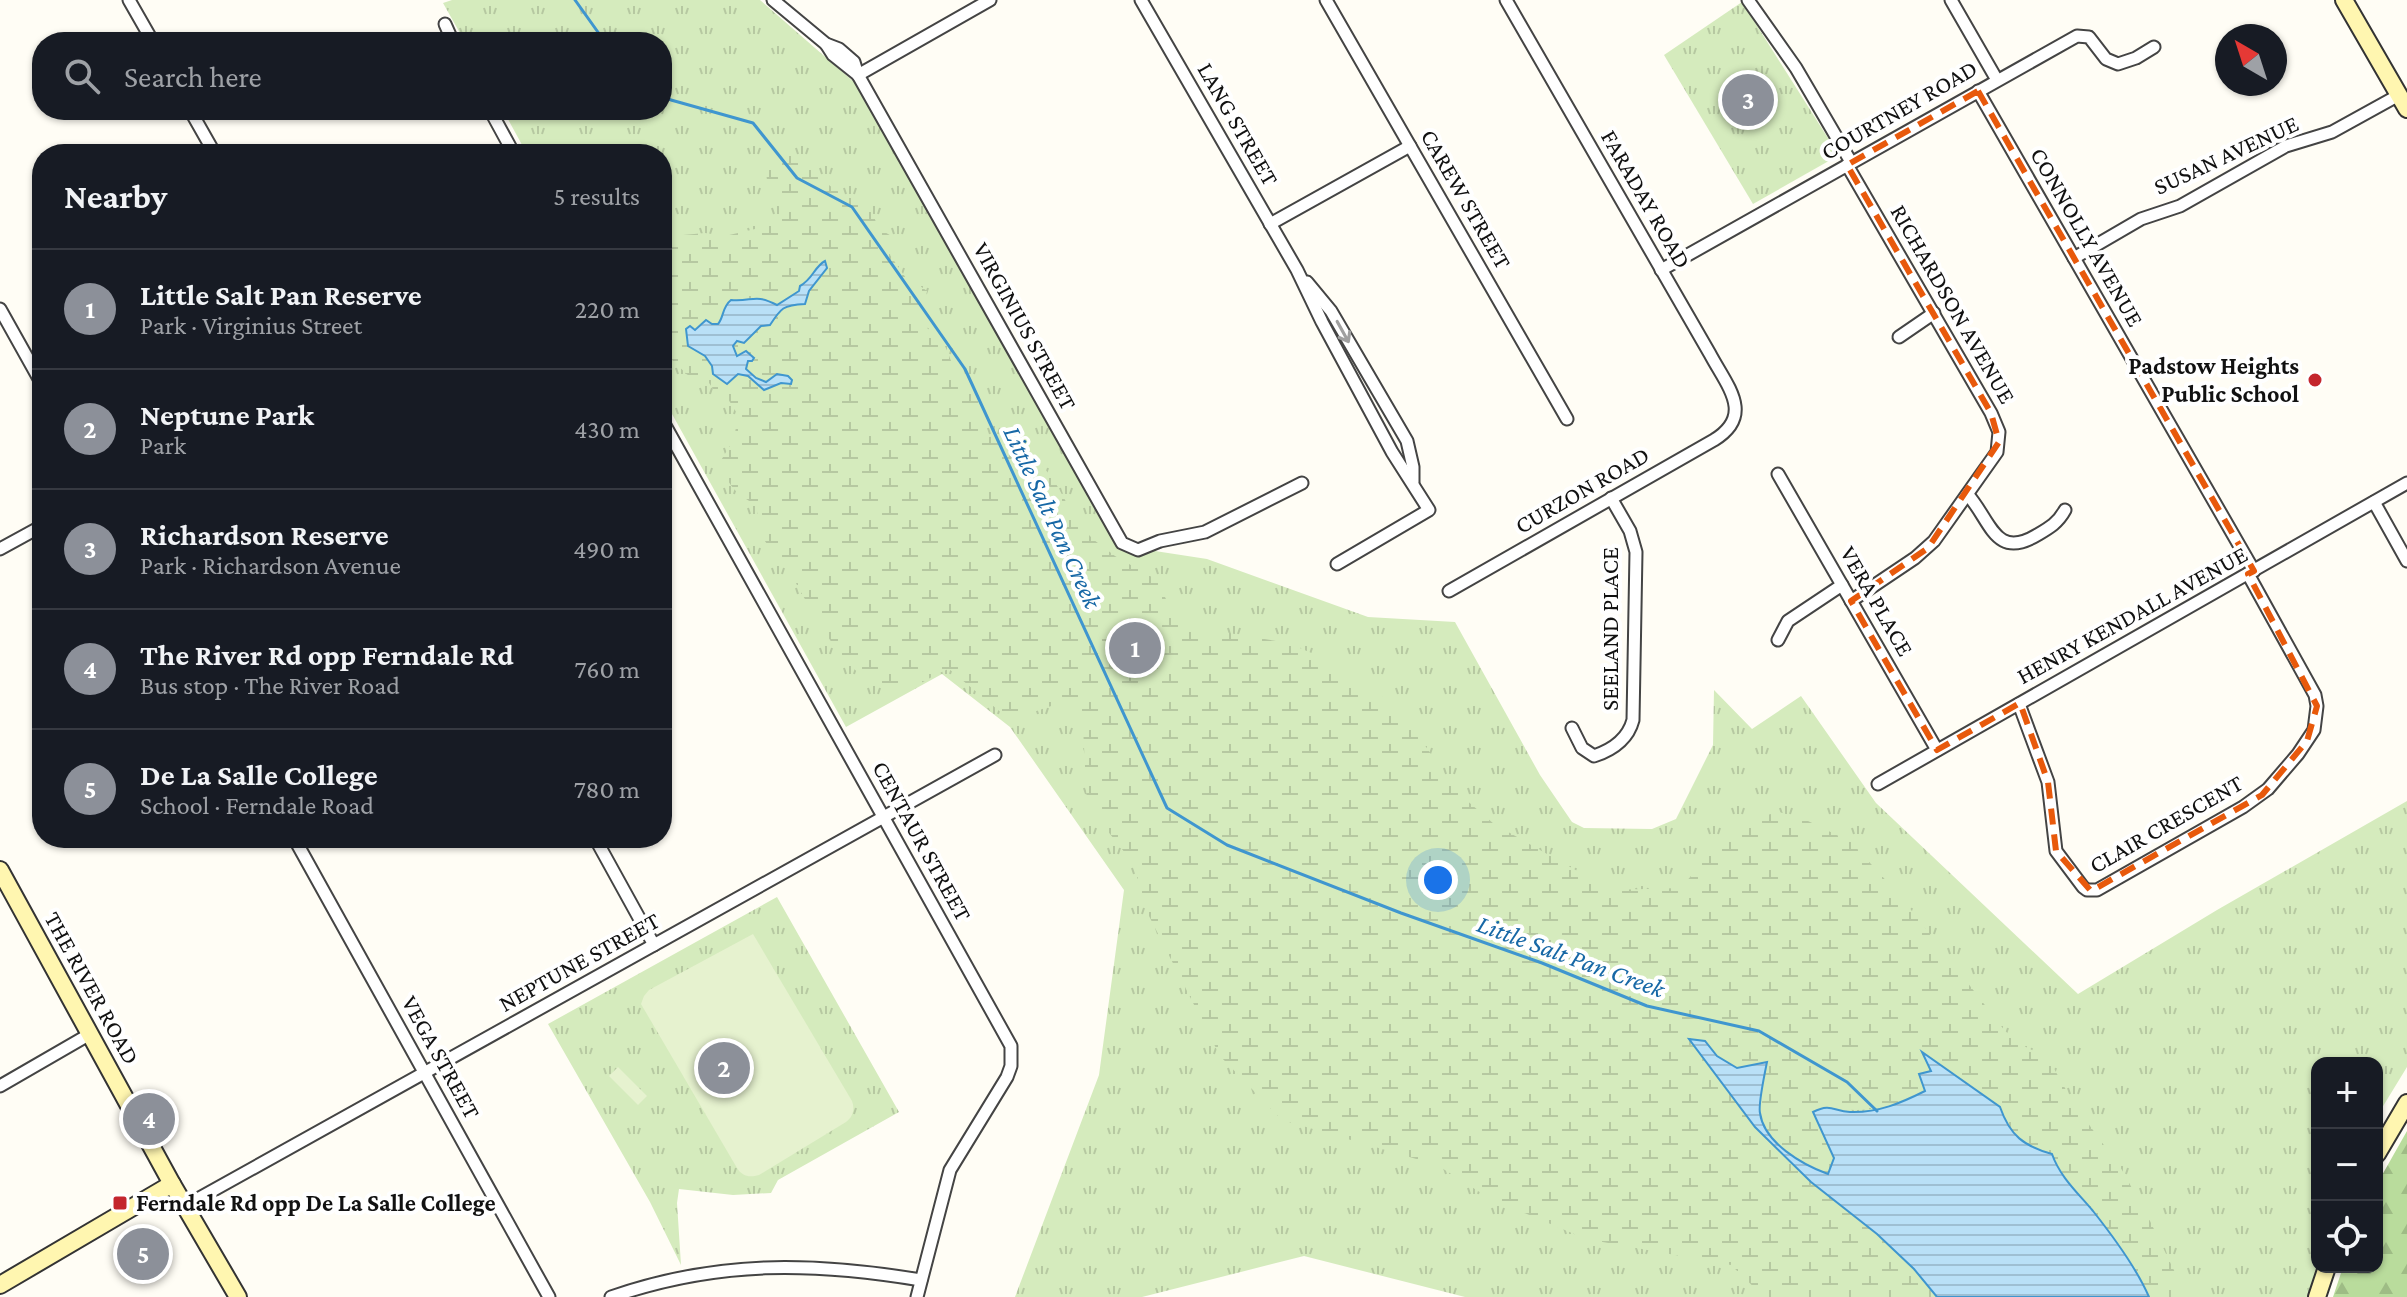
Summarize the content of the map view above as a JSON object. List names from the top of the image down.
{
  "streets": {
    "main road": ["THE RIVER ROAD"],
    "street": [
      "COURTNEY ROAD",
      "LANG STREET",
      "SUSAN AVENUE",
      "CAREW STREET",
      "FARADAY ROAD",
      "CONNOLLY AVENUE",
      "RICHARDSON AVENUE",
      "VIRGINIUS STREET",
      "CURZON ROAD",
      "VERA PLACE",
      "HENRY KENDALL AVENUE",
      "SEELAND PLACE",
      "CLAIR CRESCENT",
      "CENTAUR STREET",
      "NEPTUNE STREET",
      "VEGA STREET"
    ]
  },
  "crossings": [
    ["COURTNEY ROAD", "FARADAY ROAD"],
    ["COURTNEY ROAD", "CONNOLLY AVENUE"],
    ["COURTNEY ROAD", "RICHARDSON AVENUE"],
    ["SUSAN AVENUE", "CONNOLLY AVENUE"],
    ["FARADAY ROAD", "CURZON ROAD"],
    ["CONNOLLY AVENUE", "HENRY KENDALL AVENUE"],
    ["CONNOLLY AVENUE", "CLAIR CRESCENT"],
    ["RICHARDSON AVENUE", "VERA PLACE"],
    ["CURZON ROAD", "SEELAND PLACE"],
    ["VERA PLACE", "HENRY KENDALL AVENUE"],
    ["HENRY KENDALL AVENUE", "CLAIR CRESCENT"],
    ["CENTAUR STREET", "NEPTUNE STREET"],
    ["NEPTUNE STREET", "THE RIVER ROAD"],
    ["NEPTUNE STREET", "VEGA STREET"]
  ],
  "water": ["Little Salt Pan Creek"],
  "places": {
    "other": ["Padstow Heights Public School"],
    "transit": ["Ferndale Rd opp De La Salle College"]
  },
  "north": "top left",
  "page": {
    "search": "Search here",
    "pins": [
      "3",
      "1",
      "2",
      "4",
      "5"
    ],
    "heading": ["Nearby", "5 results"],
    "list": [
      {
        "mark": "1",
        "name": "Little Salt Pan Reserve",
        "note": "Park · Virginius Street",
        "value": "220 m"
      },
      {
        "mark": "2",
        "name": "Neptune Park",
        "note": "Park",
        "value": "430 m"
      },
      {
        "mark": "3",
        "name": "Richardson Reserve",
        "note": "Park · Richardson Avenue",
        "value": "490 m"
      },
      {
        "mark": "4",
        "name": "The River Rd opp Ferndale Rd",
        "note": "Bus stop · The River Road",
        "value": "760 m"
      },
      {
        "mark": "5",
        "name": "De La Salle College",
        "note": "School · Ferndale Road",
        "value": "780 m"
      }
    ],
    "map_buttons": ["+", "−"]
  }
}
